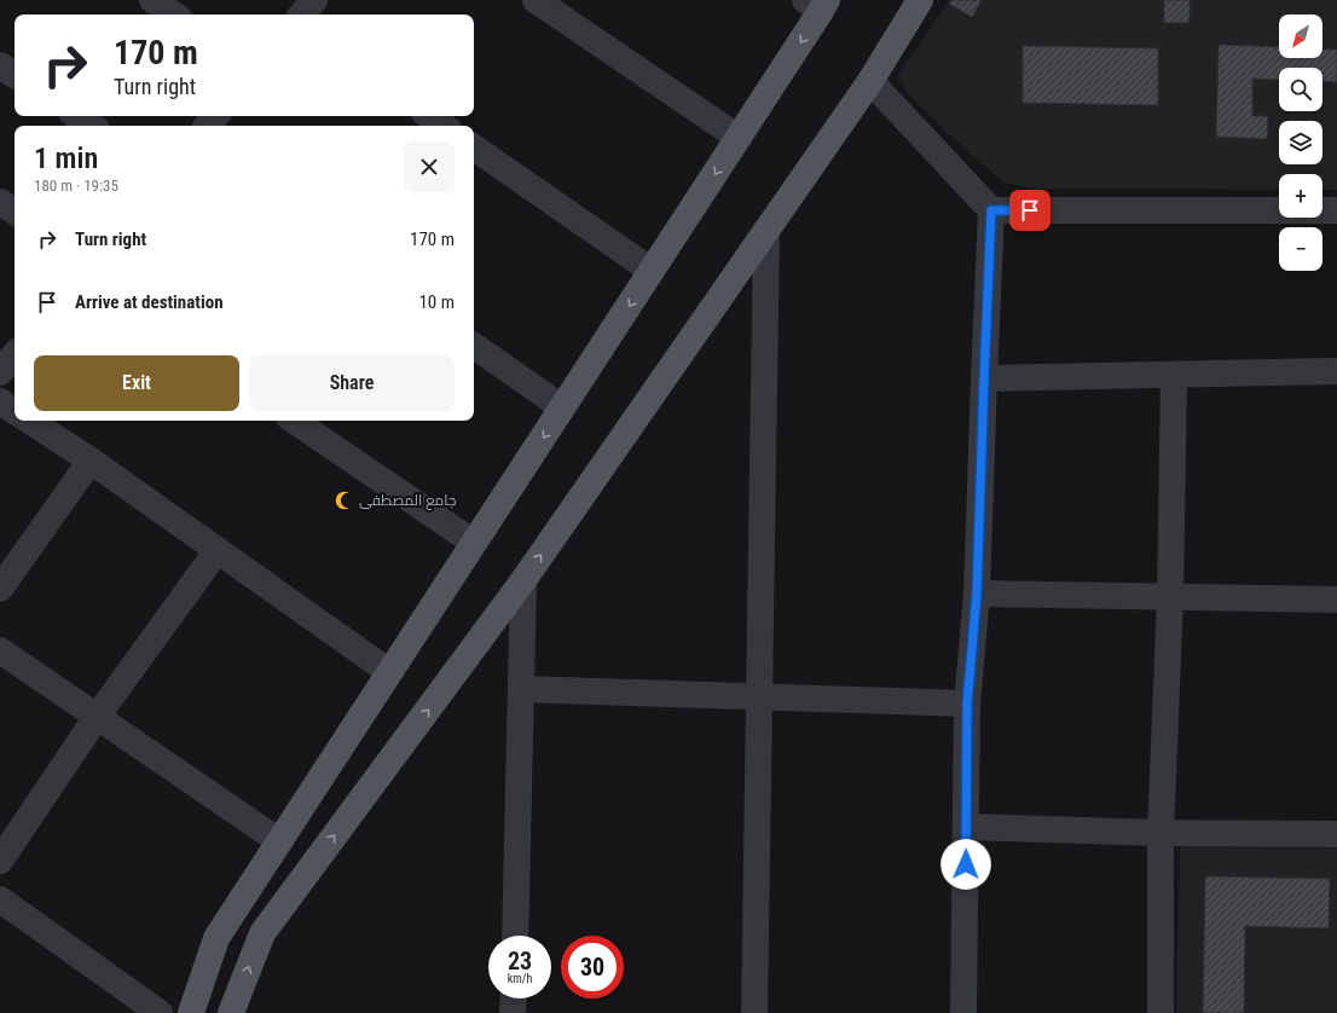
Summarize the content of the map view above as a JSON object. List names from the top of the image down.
{
  "places": {
    "mosque": ["جامع المصطفى"]
  },
  "north": "bottom left",
  "page": {
    "map_buttons": ["+", "−"],
    "turn": ["170 m", "Turn right"],
    "heading": ["1 min", "180 m · 19:35"],
    "list": [
      {
        "name": "Turn right",
        "value": "170 m"
      },
      {
        "name": "Arrive at destination",
        "value": "10 m"
      }
    ],
    "buttons": ["Exit", "Share"],
    "speed": "23 km/h",
    "limit": "30"
  }
}
